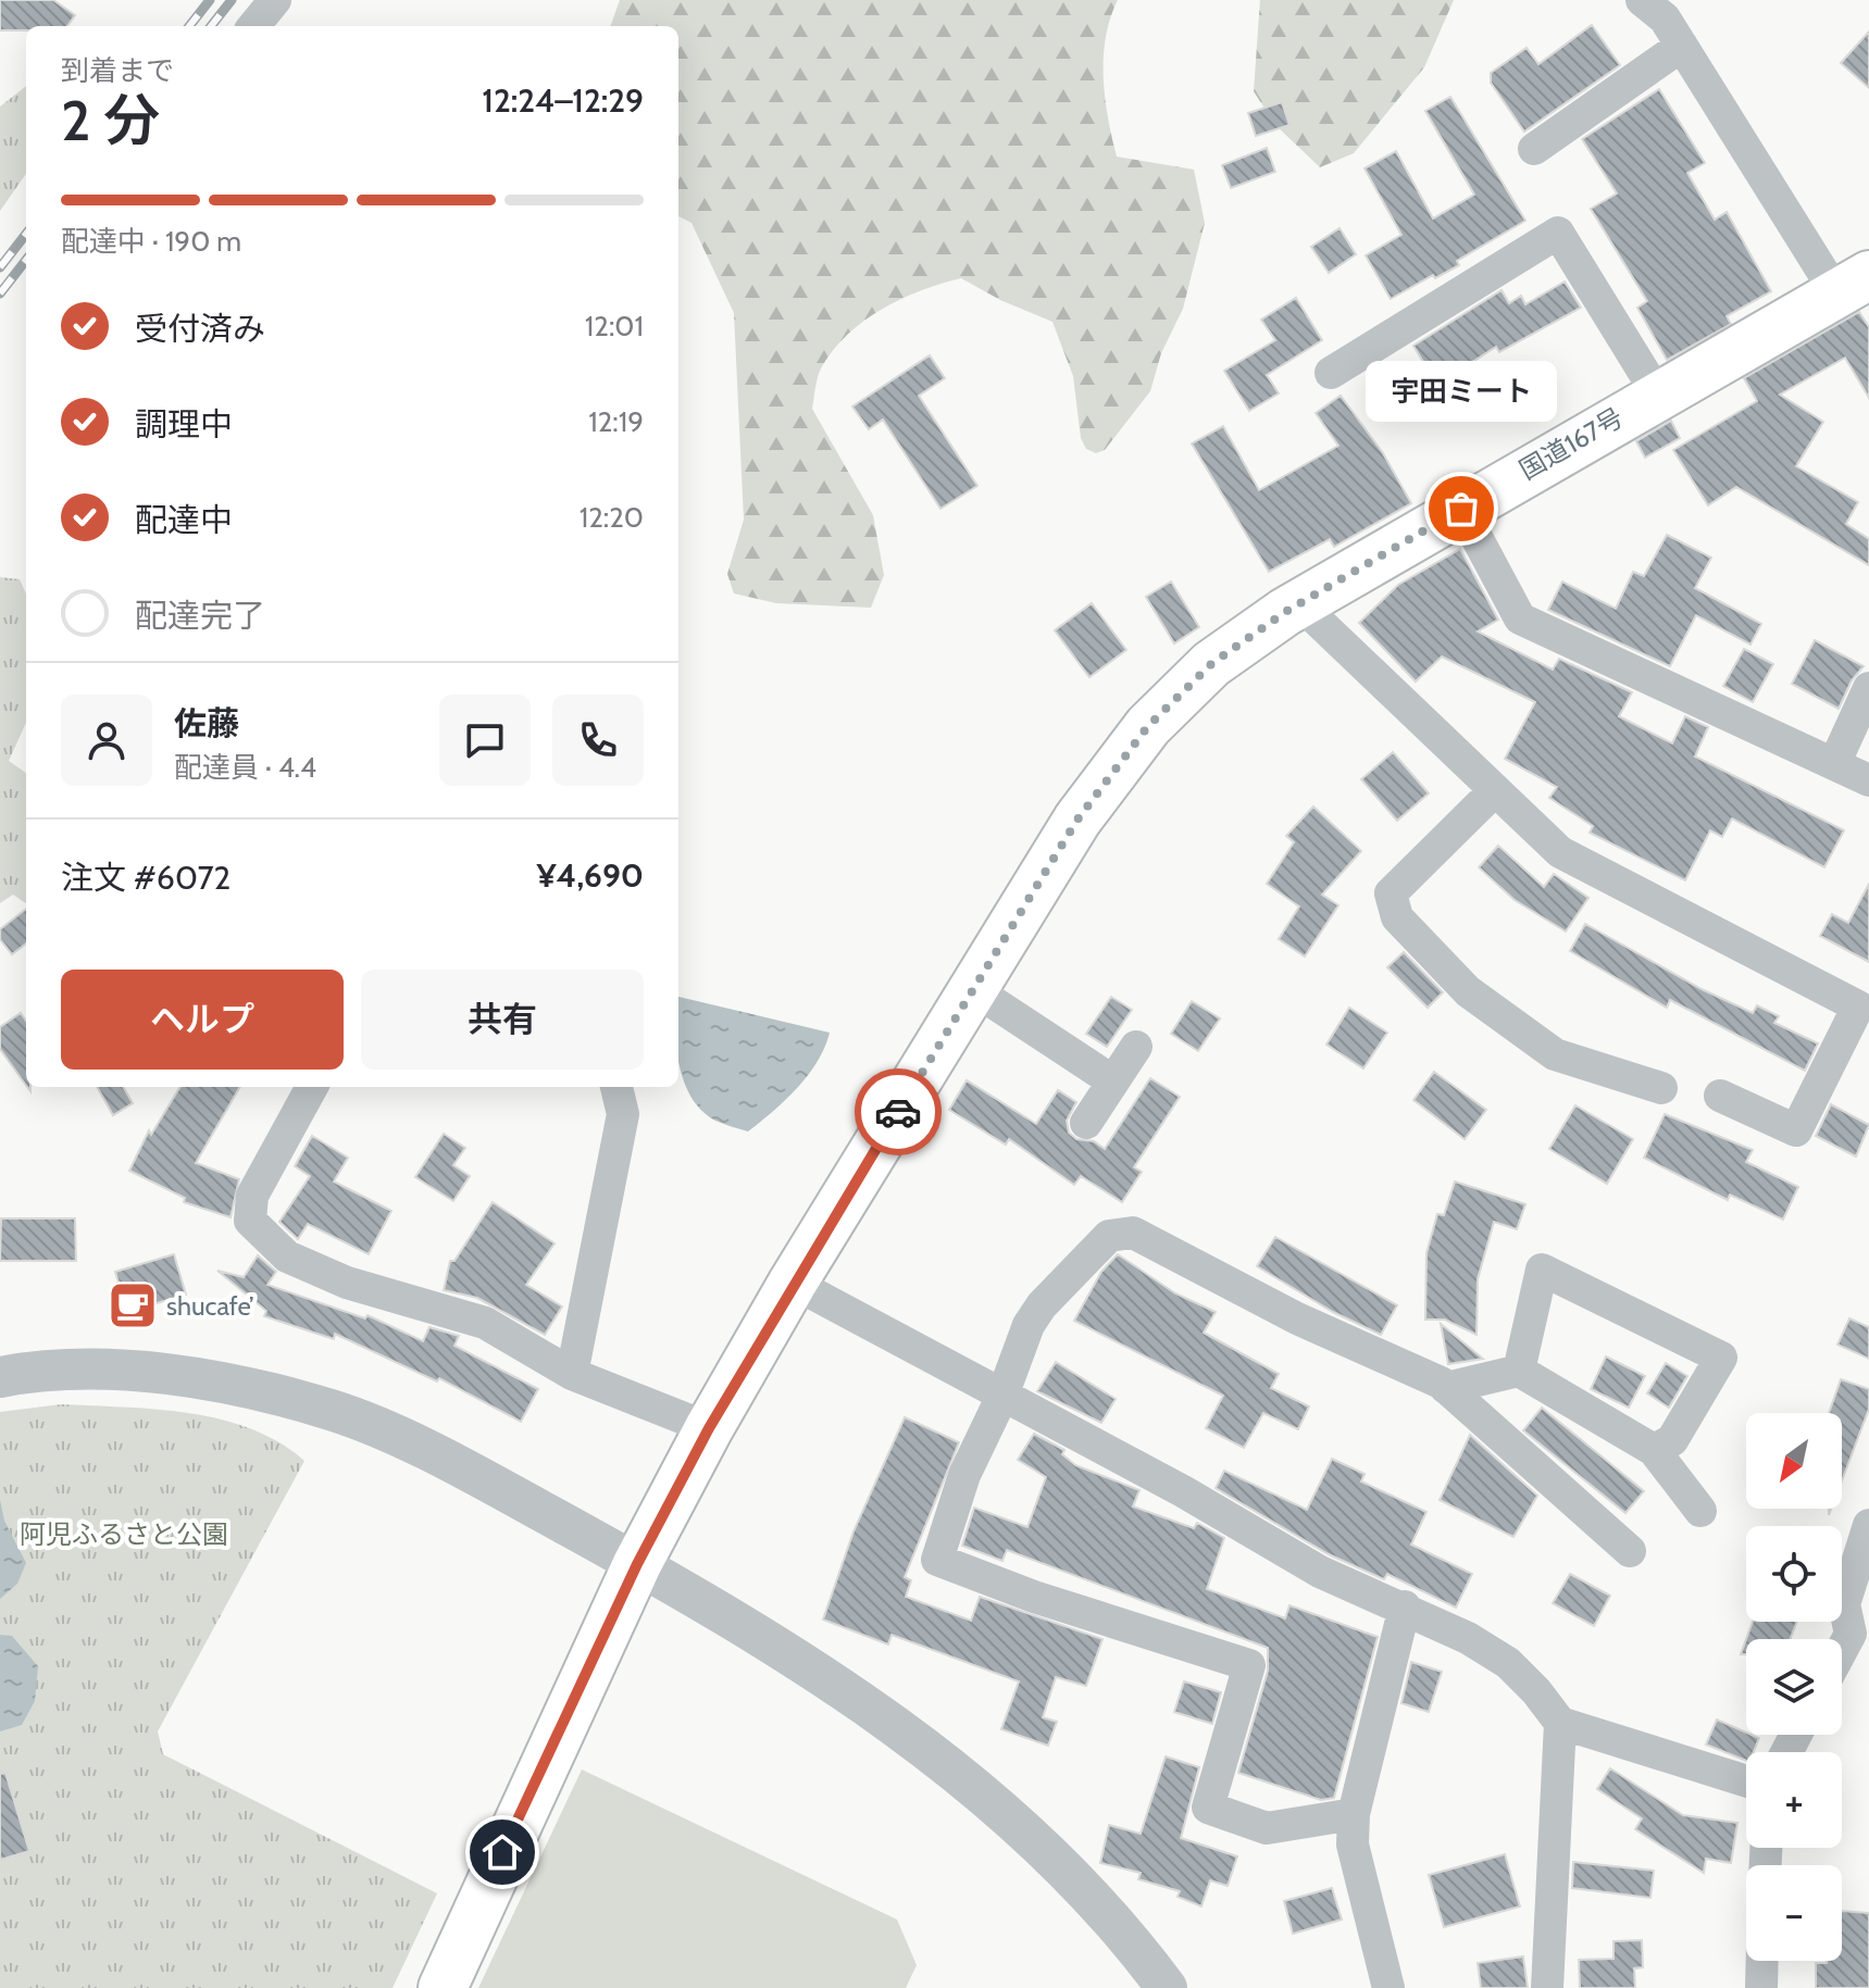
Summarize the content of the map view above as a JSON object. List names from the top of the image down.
{
  "streets": {
    "highway": ["国道167号"]
  },
  "parks": ["阿児ふるさと公園"],
  "places": {
    "other": ["宇田ミート"],
    "cafe": ["shucafe’"]
  },
  "north": "bottom left",
  "page": {
    "heading": ["2 分", "到着まで", "12:24–12:29"],
    "panel": [
      "佐藤",
      "配達員 · 4.4",
      "注文 #6072",
      "¥4,690"
    ],
    "bar": "配達中 · 190 m",
    "list": [
      ["受付済み", "12:01"],
      ["調理中", "12:19"],
      ["配達中", "12:20"],
      "配達完了"
    ],
    "bubble": "宇田ミート",
    "buttons": ["ヘルプ", "共有"],
    "map_buttons": ["+", "−"]
  }
}
